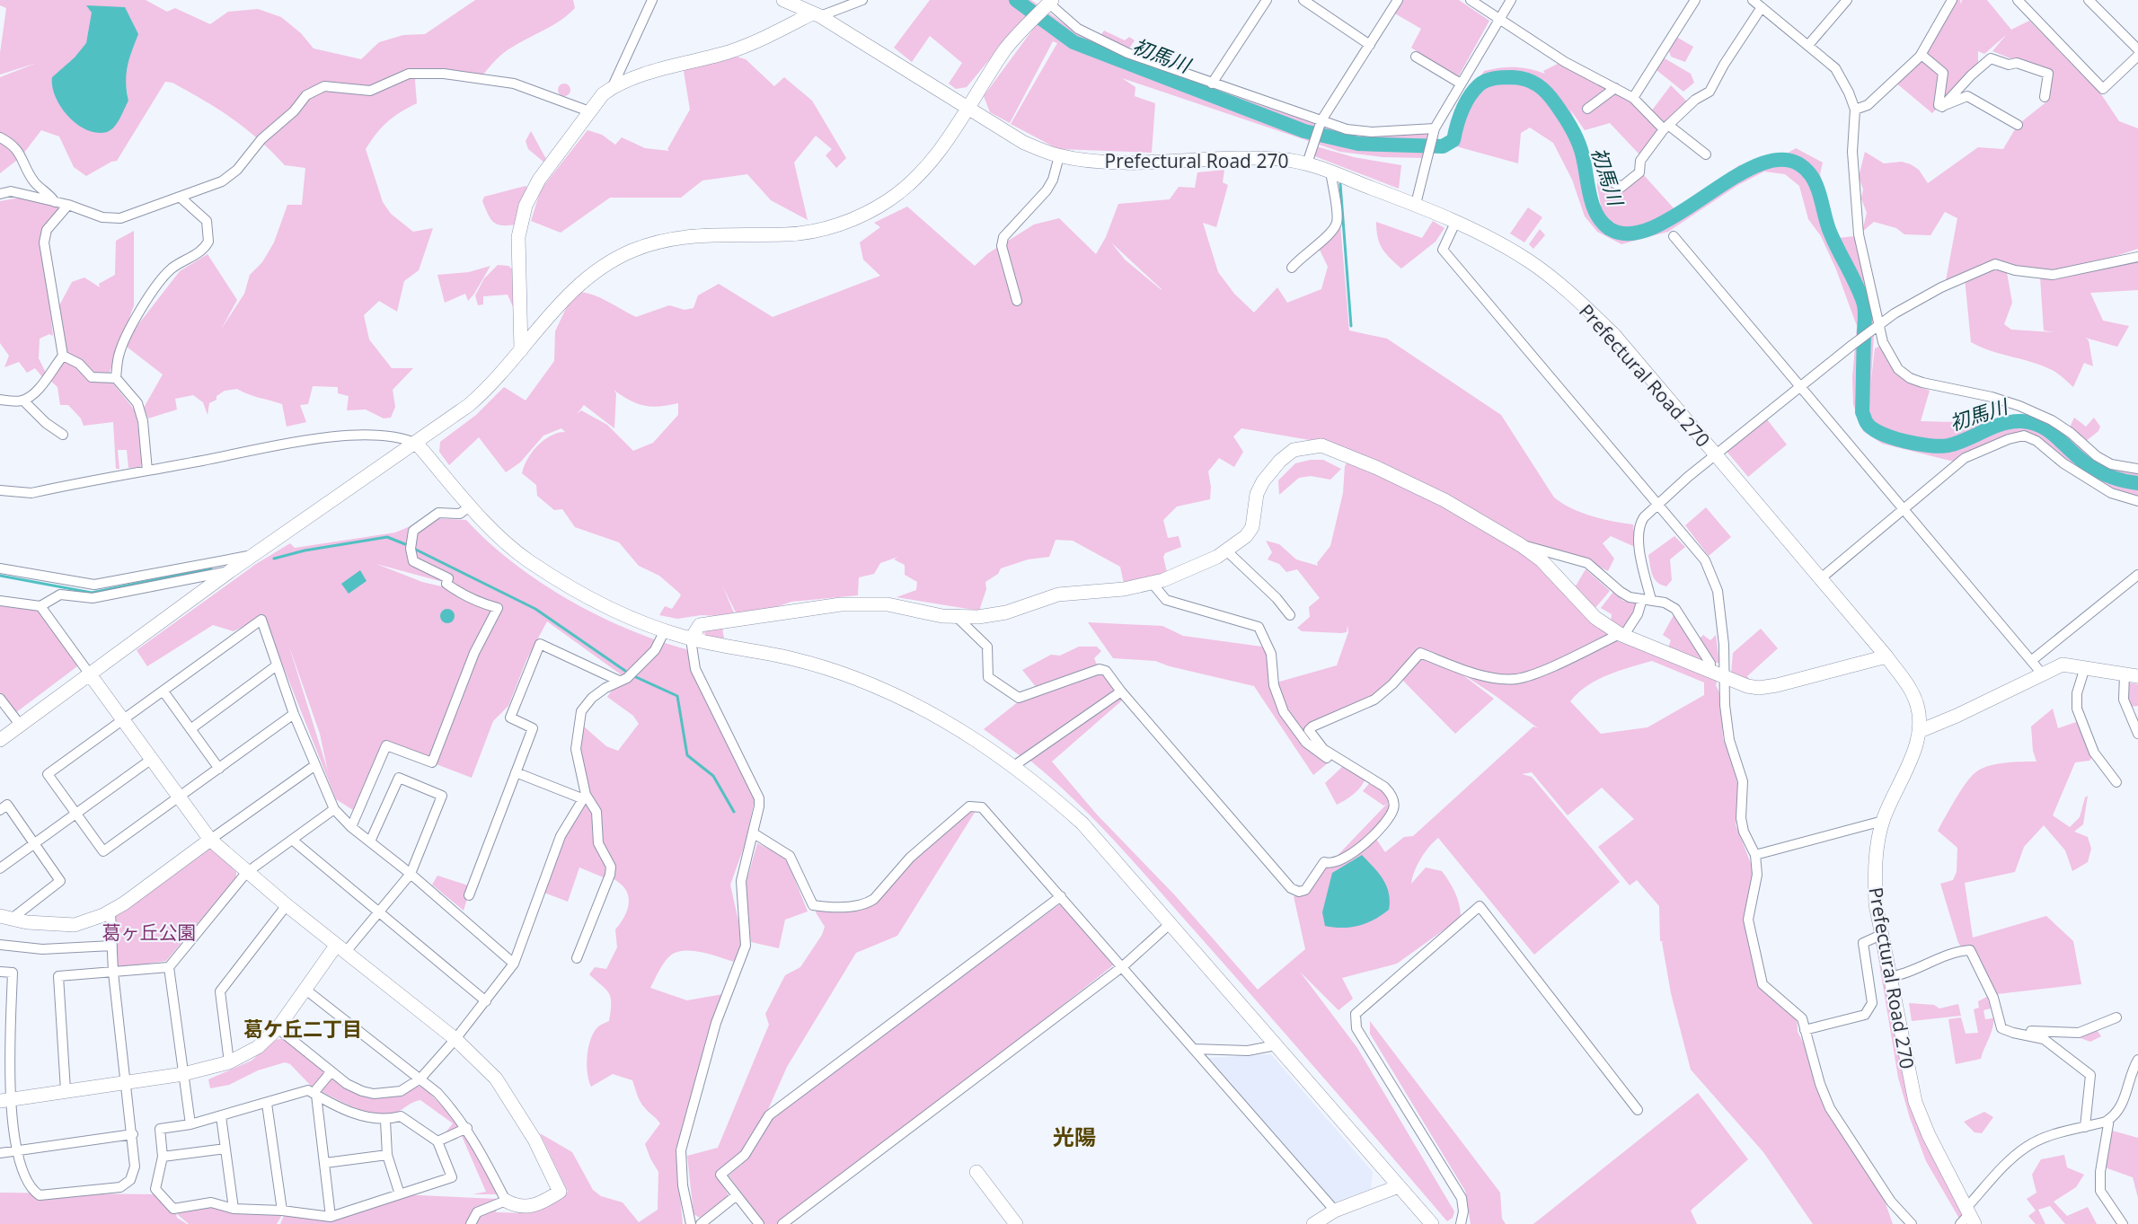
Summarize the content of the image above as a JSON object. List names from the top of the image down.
{
  "streets": {
    "street": ["Prefectural Road 270"]
  },
  "districts": ["葛ケ丘二丁目", "光陽"],
  "water": ["初馬川"],
  "parks": ["葛ヶ丘公園"]
}
